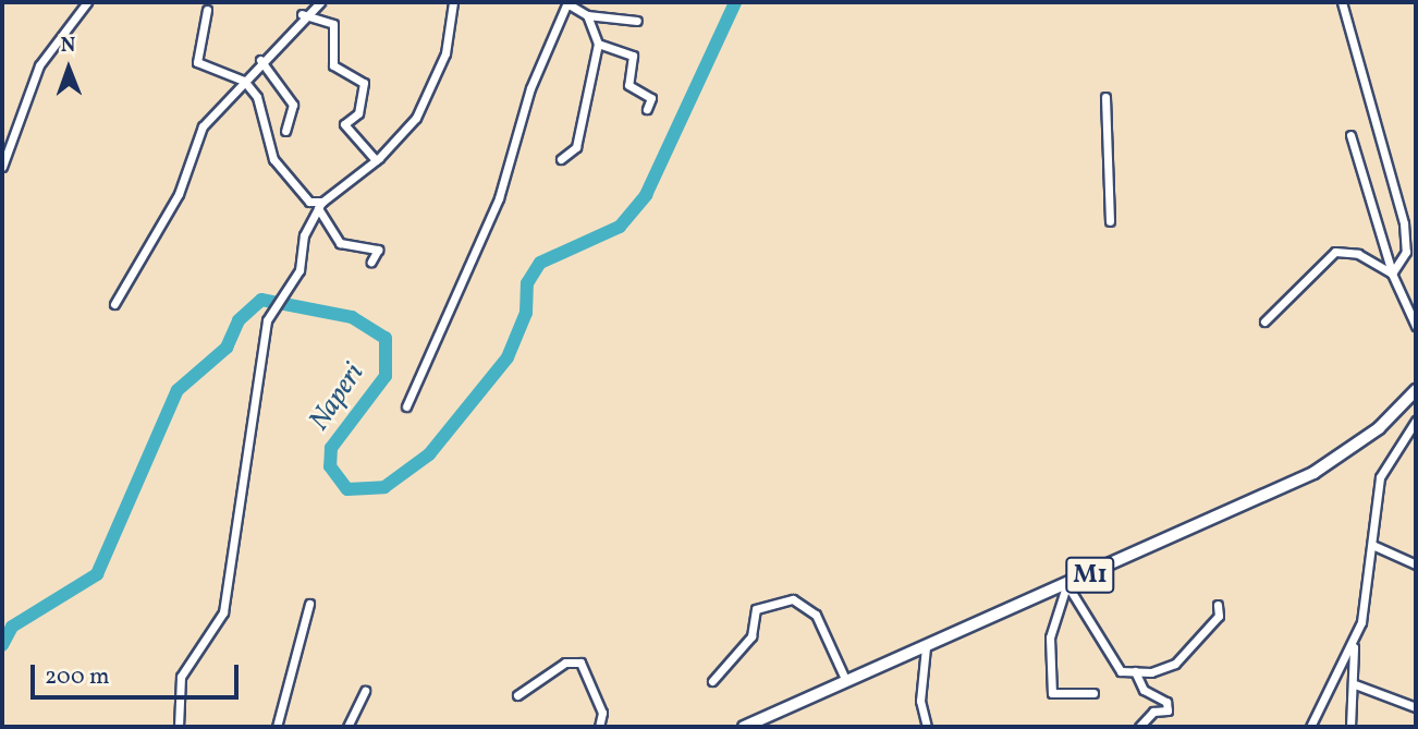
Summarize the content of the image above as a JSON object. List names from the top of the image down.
{
  "streets": {
    "highway": ["M1"]
  },
  "water": ["Naperi"],
  "scale_bar": "200 m",
  "north": "top"
}
